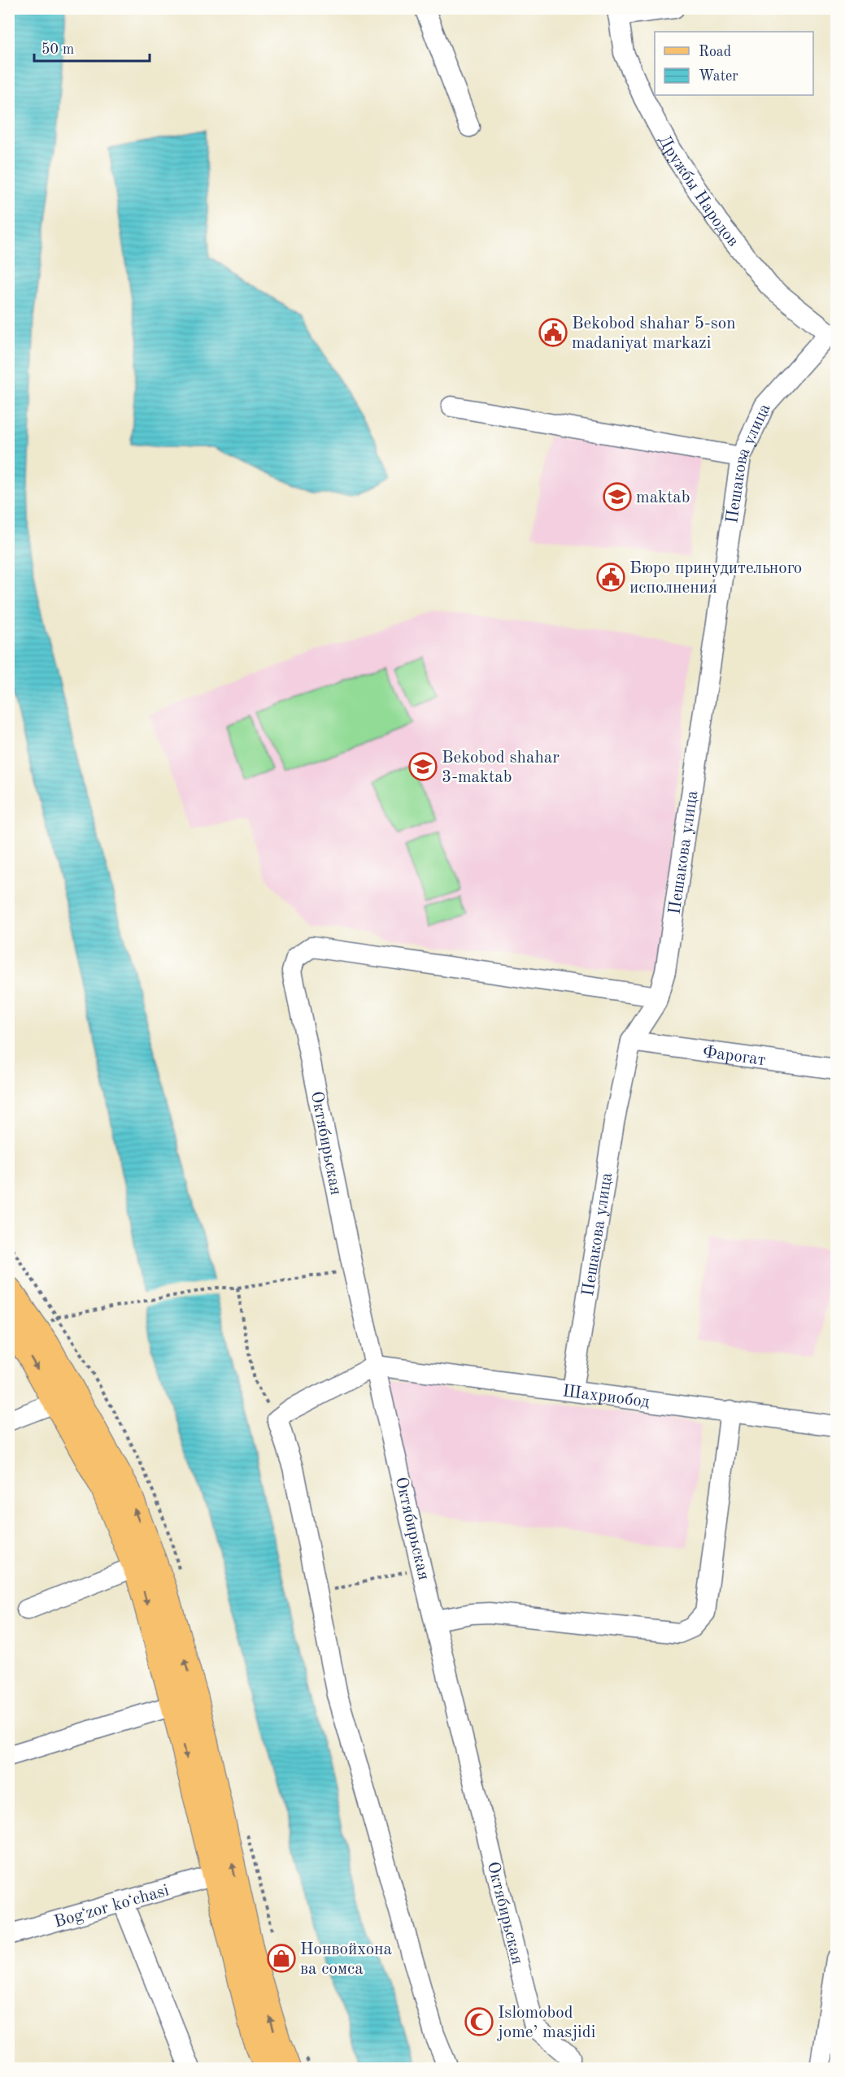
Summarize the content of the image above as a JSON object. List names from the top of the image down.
{
  "streets": {
    "street": [
      "Дружбы Народов",
      "Пешакова улица",
      "Фарогат",
      "Октябирьская",
      "Шахриобод",
      "Bogʻzor koʻchasi"
    ]
  },
  "crossings": [
    ["Дружбы Народов", "Пешакова улица"],
    ["Пешакова улица", "Фарогат"],
    ["Пешакова улица", "Октябирьская"],
    ["Пешакова улица", "Шахриобод"],
    ["Октябирьская", "Шахриобод"]
  ],
  "places": {
    "public building": ["Bekobod shahar 5-son madaniyat markazi", "Бюро принудительного исполнения"],
    "school or university": ["maktab", "Bekobod shahar 3-maktab"],
    "shop": ["Нонвойхона ва сомса"],
    "mosque": ["Islomobod jome’ masjidi"]
  },
  "legend": ["Road", "Water"],
  "scale_bar": "50 m"
}
